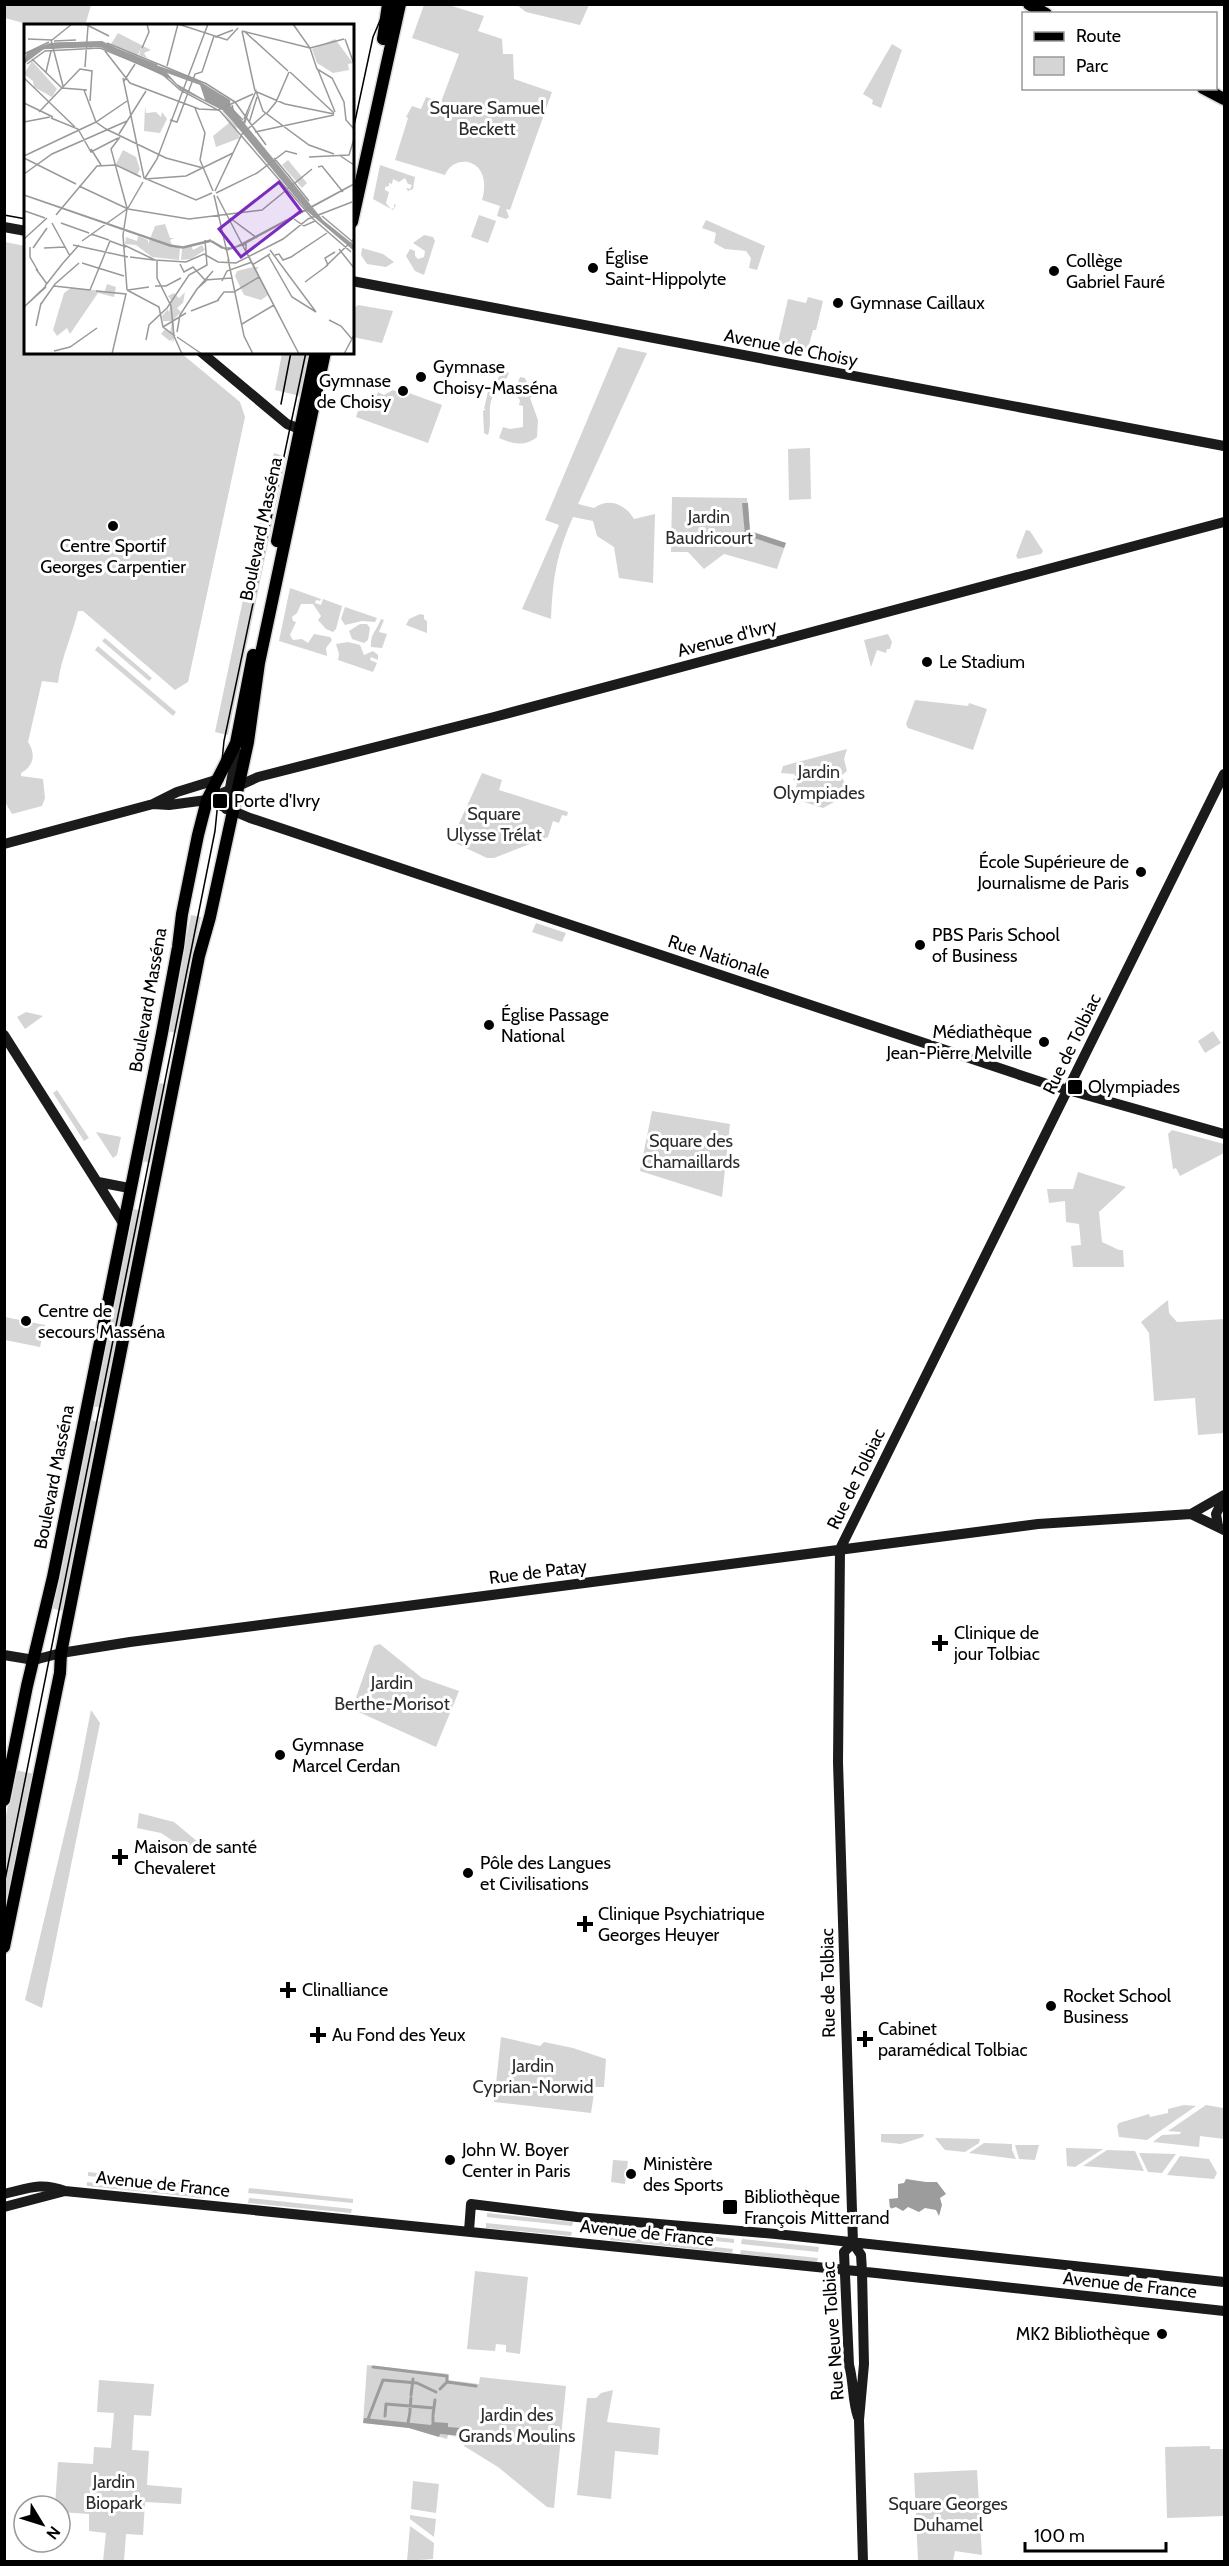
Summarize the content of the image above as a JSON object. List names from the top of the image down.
{
  "streets": {
    "main road": [
      "Avenue de Choisy",
      "Boulevard Masséna",
      "Avenue d'Ivry",
      "Rue Nationale",
      "Rue de Tolbiac",
      "Rue de Patay",
      "Avenue de France",
      "Rue Neuve Tolbiac"
    ]
  },
  "crossings": [
    ["Boulevard Masséna", "Avenue d'Ivry"],
    ["Boulevard Masséna", "Rue Nationale"],
    ["Boulevard Masséna", "Rue de Patay"],
    ["Avenue d'Ivry", "Rue Nationale"],
    ["Rue Nationale", "Rue de Tolbiac"],
    ["Rue de Tolbiac", "Rue de Patay"],
    ["Rue de Tolbiac", "Avenue de France"],
    ["Rue de Tolbiac", "Rue Neuve Tolbiac"],
    ["Avenue de France", "Rue Neuve Tolbiac"]
  ],
  "parks": [
    "Square Samuel Beckett",
    "Jardin Baudricourt",
    "Jardin Olympiades",
    "Square Ulysse Trélat",
    "Square des Chamaillards",
    "Jardin Berthe-Morisot",
    "Jardin Cyprian-Norwid",
    "Jardin des Grands Moulins",
    "Jardin Biopark",
    "Square Georges Duhamel"
  ],
  "places": {
    "other": [
      "Église Saint-Hippolyte",
      "Collège Gabriel Fauré",
      "Gymnase Caillaux",
      "Gymnase Choisy-Masséna",
      "Gymnase de Choisy",
      "Centre Sportif Georges Carpentier",
      "Le Stadium",
      "École Supérieure de Journalisme de Paris",
      "PBS Paris School of Business",
      "Église Passage National",
      "Médiathèque Jean-Pierre Melville",
      "Centre de secours Masséna",
      "Gymnase Marcel Cerdan",
      "Pôle des Langues et Civilisations",
      "Rocket School Business",
      "John W. Boyer Center in Paris",
      "Ministère des Sports",
      "MK2 Bibliothèque"
    ],
    "transit": ["Porte d'Ivry", "Olympiades", "Bibliothèque François Mitterrand"],
    "health": [
      "Clinique de jour Tolbiac",
      "Maison de santé Chevaleret",
      "Clinique Psychiatrique Georges Heuyer",
      "Clinalliance",
      "Au Fond des Yeux",
      "Cabinet paramédical Tolbiac"
    ]
  },
  "legend": ["Route", "Parc"],
  "scale_bar": "100 m",
  "north": "bottom right"
}
